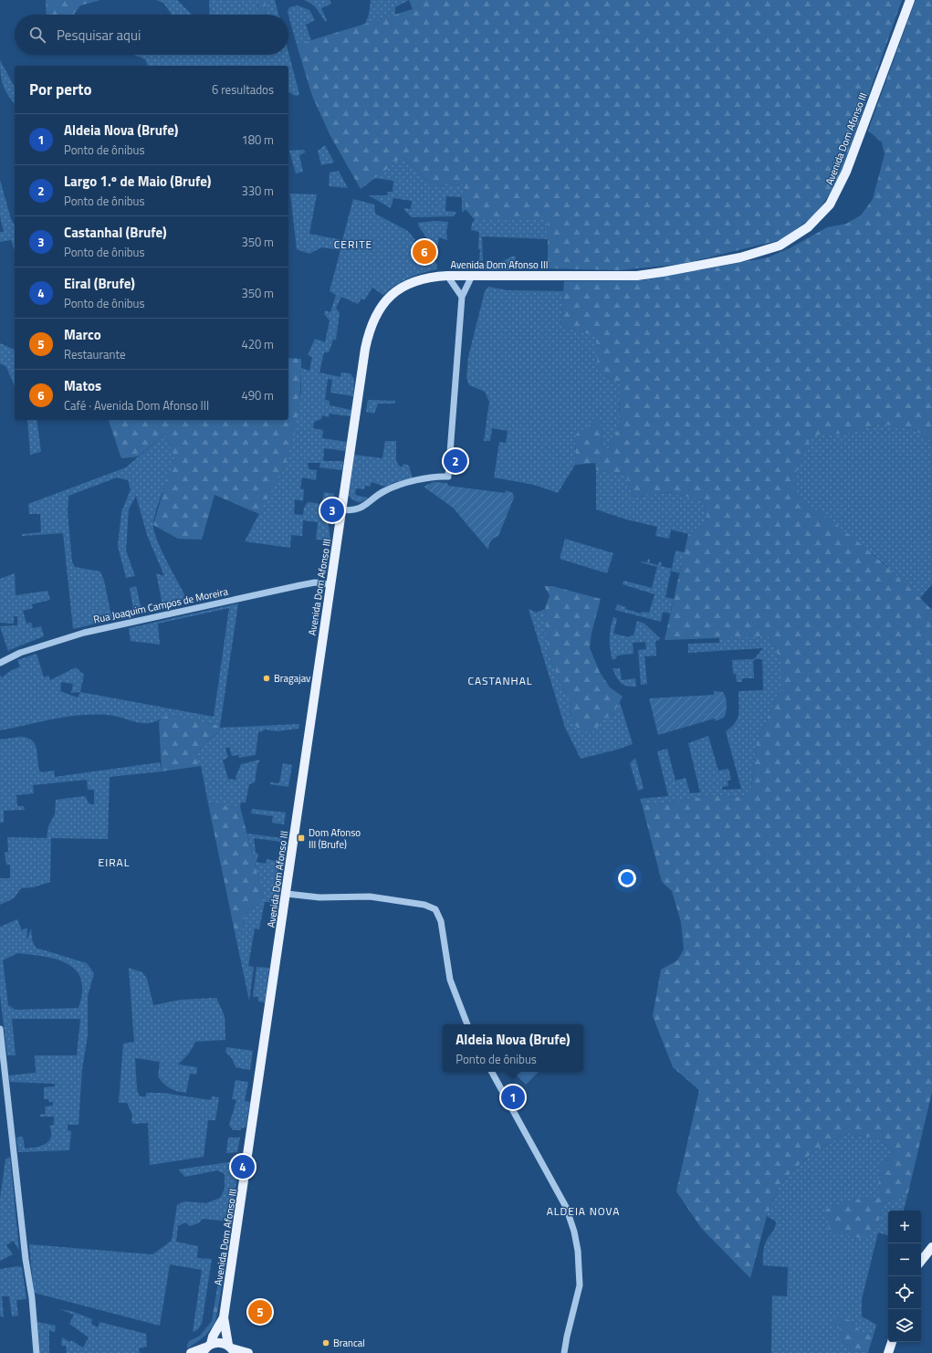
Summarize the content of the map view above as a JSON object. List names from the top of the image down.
{
  "streets": {
    "main road": ["Avenida Dom Afonso III"],
    "street": ["Rua Joaquim Campos de Moreira"]
  },
  "crossings": [
    ["Avenida Dom Afonso III", "Rua Joaquim Campos de Moreira"]
  ],
  "districts": [
    "CERITE",
    "CASTANHAL",
    "EIRAL",
    "ALDEIA NOVA"
  ],
  "places": {
    "other": ["Bragajav", "Brancal"],
    "transit": ["Dom Afonso III (Brufe)"]
  },
  "page": {
    "search": "Pesquisar aqui",
    "heading": ["Por perto", "6 resultados"],
    "list": [
      {
        "mark": "1",
        "name": "Aldeia Nova (Brufe)",
        "note": "Ponto de ônibus",
        "value": "180 m"
      },
      {
        "mark": "2",
        "name": "Largo 1.º de Maio (Brufe)",
        "note": "Ponto de ônibus",
        "value": "330 m"
      },
      {
        "mark": "3",
        "name": "Castanhal (Brufe)",
        "note": "Ponto de ônibus",
        "value": "350 m"
      },
      {
        "mark": "4",
        "name": "Eiral (Brufe)",
        "note": "Ponto de ônibus",
        "value": "350 m"
      },
      {
        "mark": "5",
        "name": "Marco",
        "note": "Restaurante",
        "value": "420 m"
      },
      {
        "mark": "6",
        "name": "Matos",
        "note": "Café · Avenida Dom Afonso III",
        "value": "490 m"
      }
    ],
    "pins": [
      "6",
      "2",
      "3",
      "1",
      "4",
      "5"
    ],
    "popup": ["Aldeia Nova (Brufe)", "Ponto de ônibus"],
    "map_buttons": ["+", "−"]
  }
}
